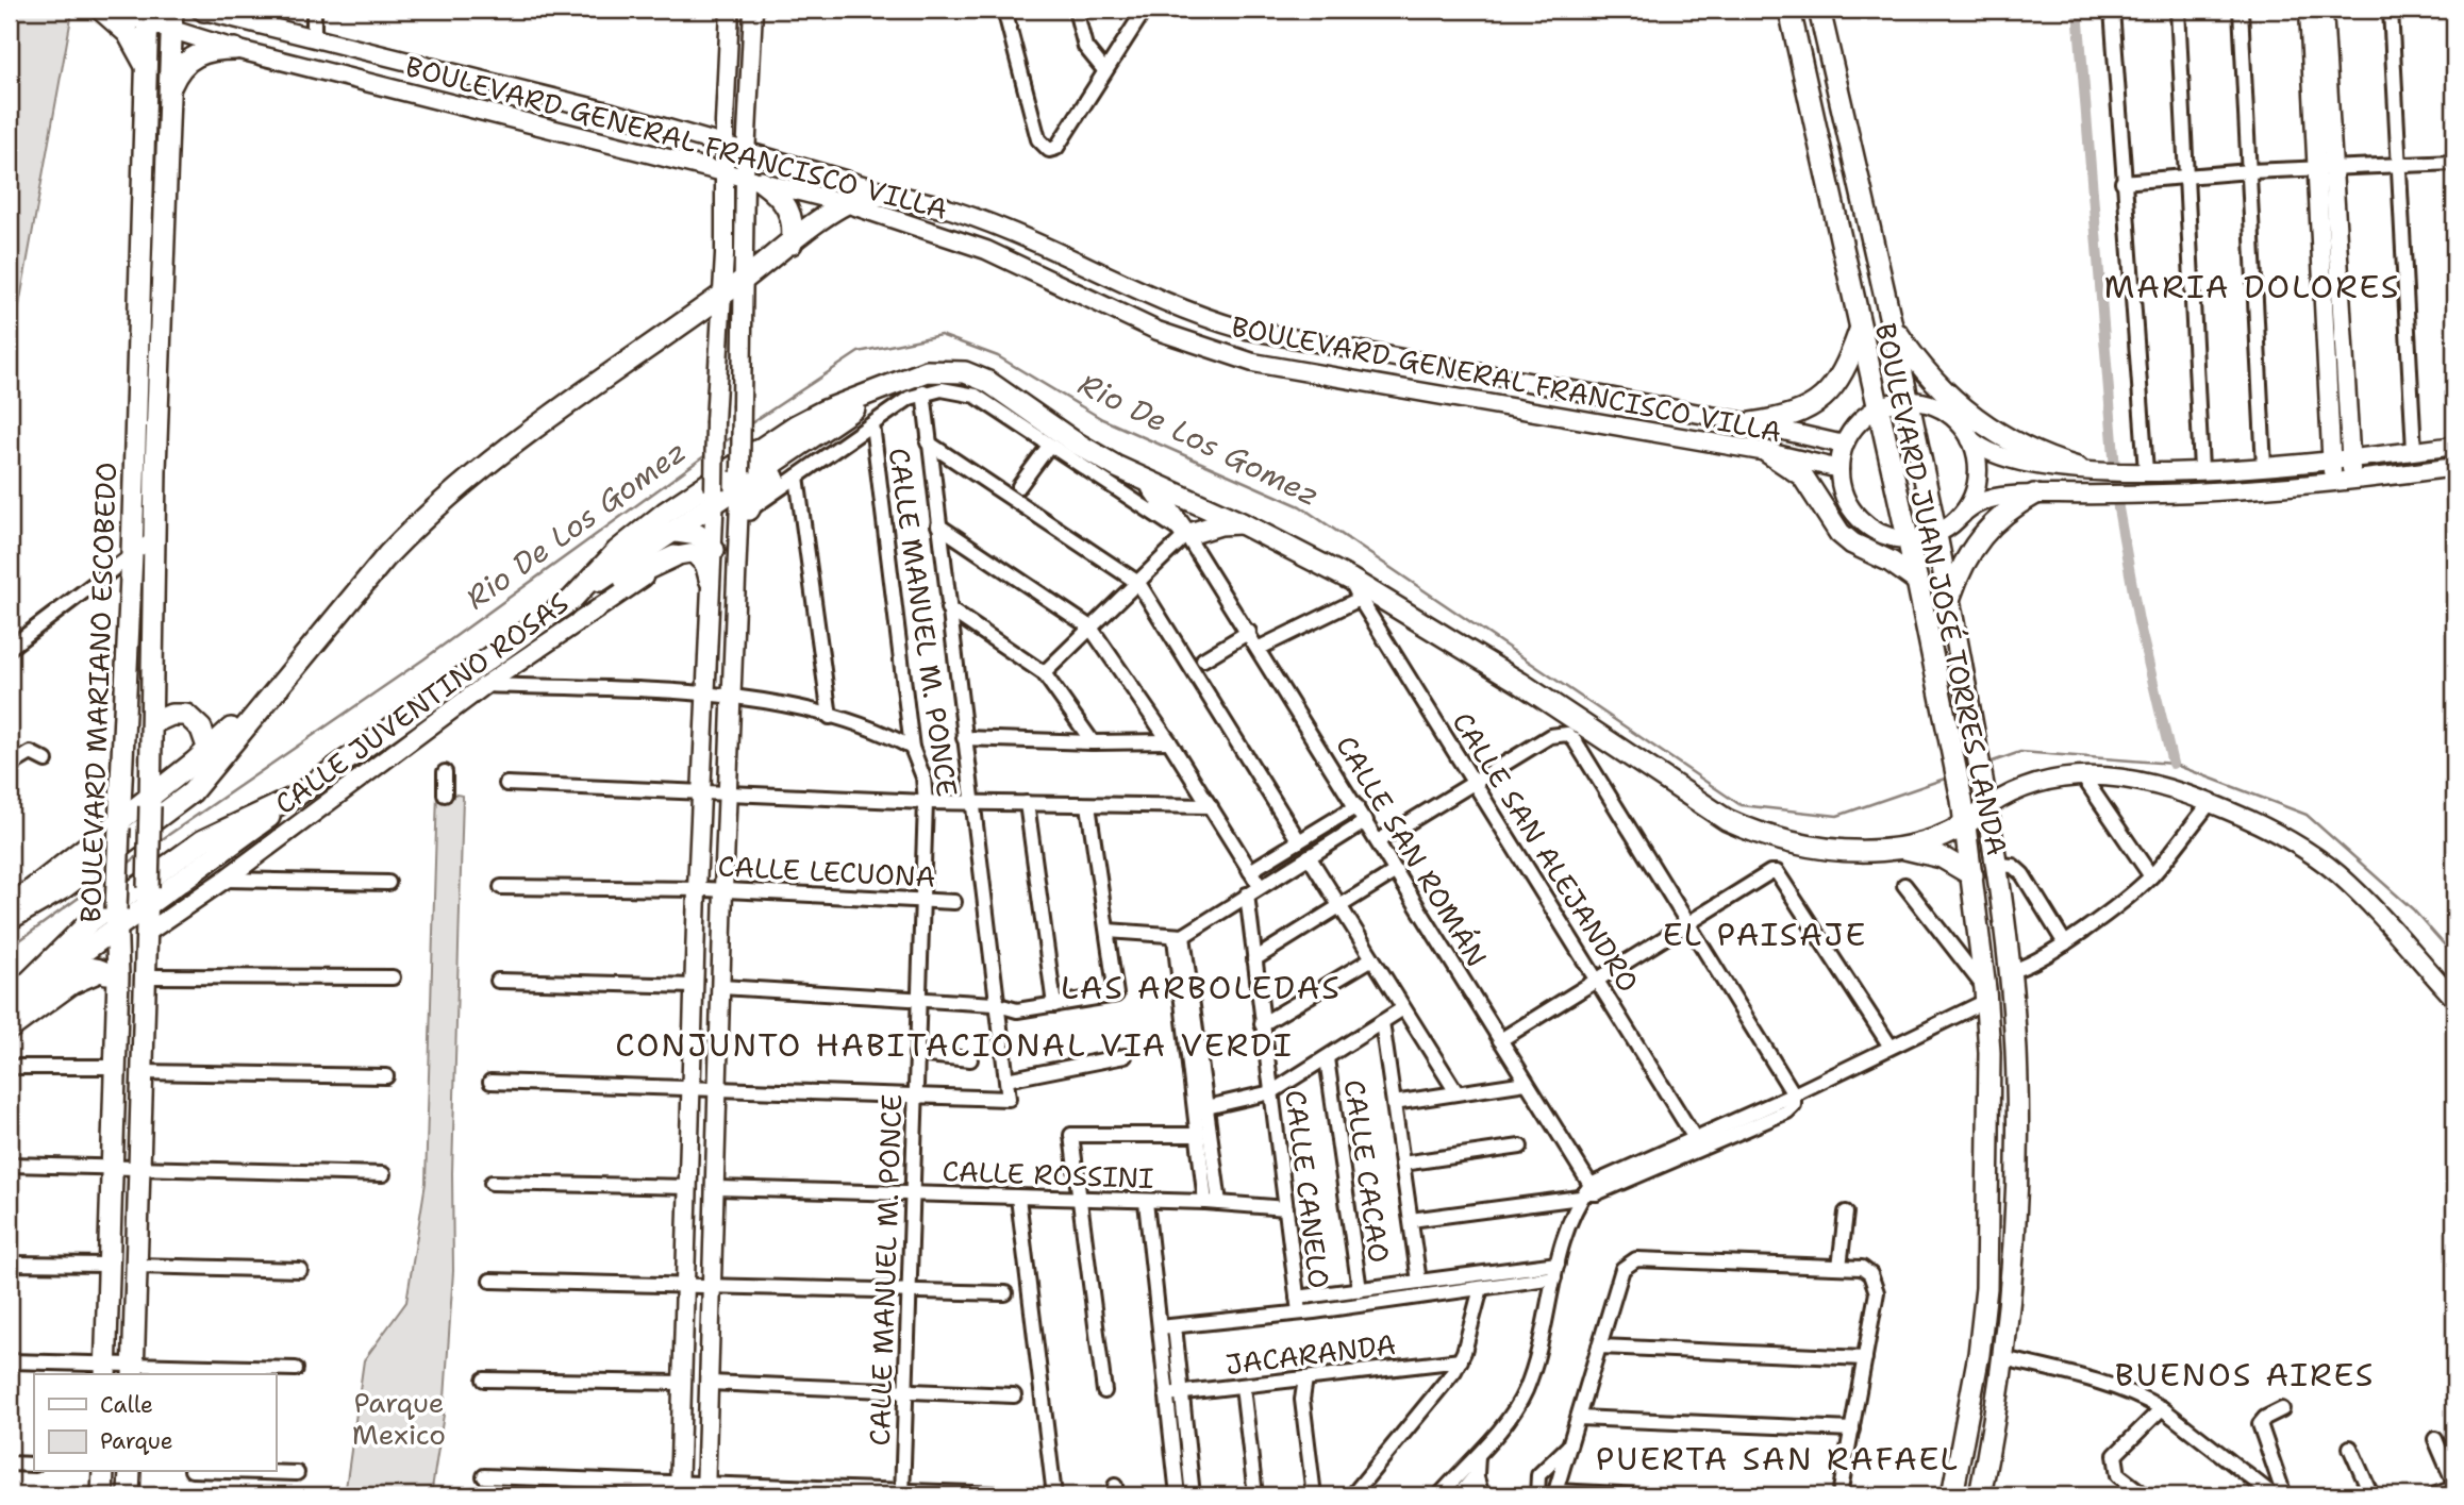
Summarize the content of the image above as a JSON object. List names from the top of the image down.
{
  "streets": {
    "main road": [
      "BOULEVARD GENERAL FRANCISCO VILLA",
      "BOULEVARD JUAN JOSÉ TORRES LANDA",
      "BOULEVARD MARIANO ESCOBEDO",
      "CALLE JUVENTINO ROSAS"
    ],
    "street": [
      "CALLE MANUEL M. PONCE",
      "CALLE SAN ROMÁN",
      "CALLE SAN ALEJANDRO",
      "CALLE LECUONA",
      "CALLE CACAO",
      "CALLE ROSSINI",
      "CALLE CANELO",
      "JACARANDA"
    ]
  },
  "crossings": [
    ["BOULEVARD GENERAL FRANCISCO VILLA", "BOULEVARD MARIANO ESCOBEDO"],
    ["CALLE MANUEL M. PONCE", "CALLE LECUONA"],
    ["CALLE MANUEL M. PONCE", "CALLE ROSSINI"],
    ["BOULEVARD MARIANO ESCOBEDO", "CALLE JUVENTINO ROSAS"],
    ["CALLE ROSSINI", "CALLE CANELO"]
  ],
  "districts": [
    "MARIA DOLORES",
    "EL PAISAJE",
    "LAS ARBOLEDAS",
    "CONJUNTO HABITACIONAL VIA VERDI",
    "BUENOS AIRES",
    "PUERTA SAN RAFAEL"
  ],
  "water": ["Rio De Los Gomez"],
  "parks": ["Parque Mexico"],
  "legend": ["Calle", "Parque"]
}
